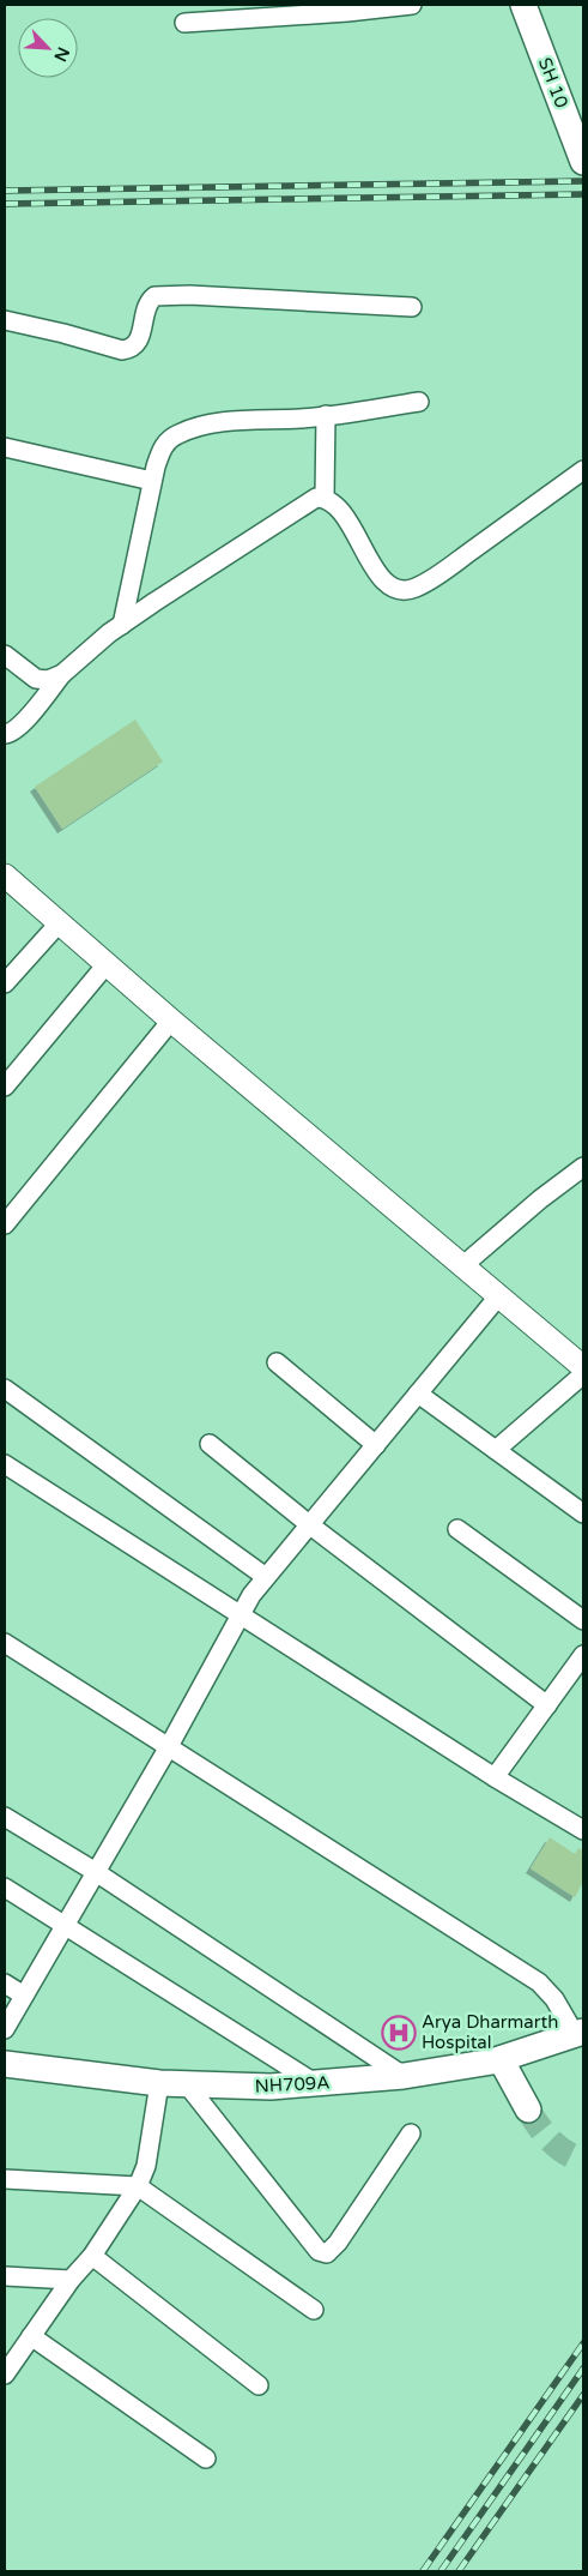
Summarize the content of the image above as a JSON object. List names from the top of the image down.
{
  "streets": {
    "highway": ["SH 10", "NH709A"]
  },
  "places": {
    "hospital": ["Arya Dharmarth Hospital"]
  },
  "north": "bottom right"
}
